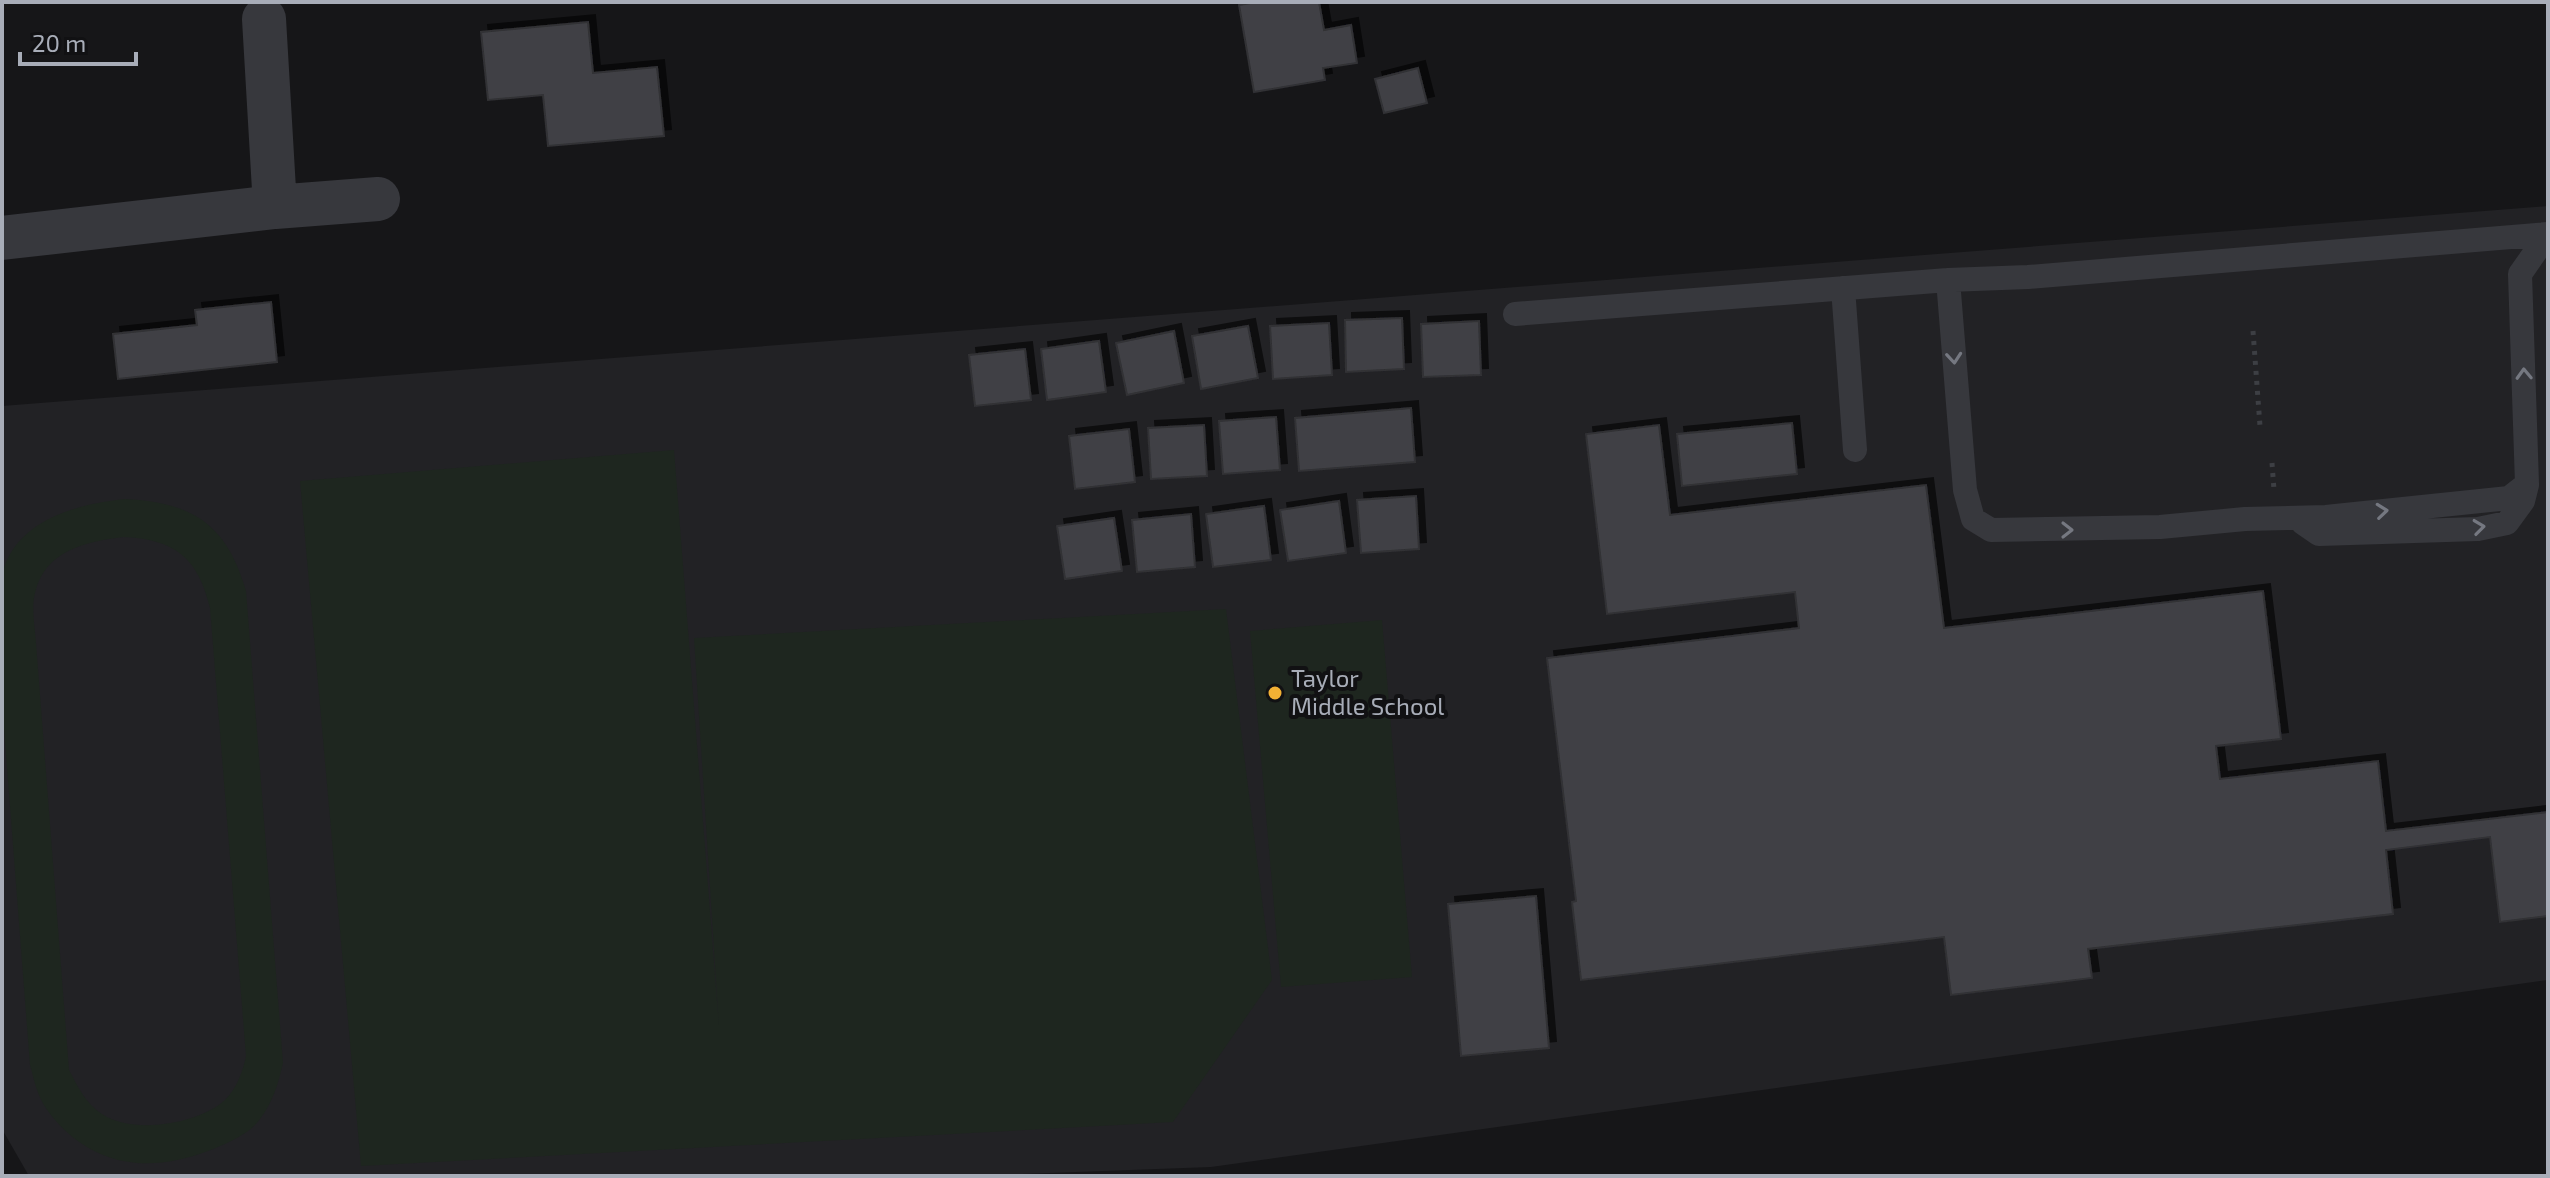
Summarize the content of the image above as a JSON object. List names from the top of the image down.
{
  "places": ["Taylor Middle School"],
  "scale_bar": "20 m"
}
